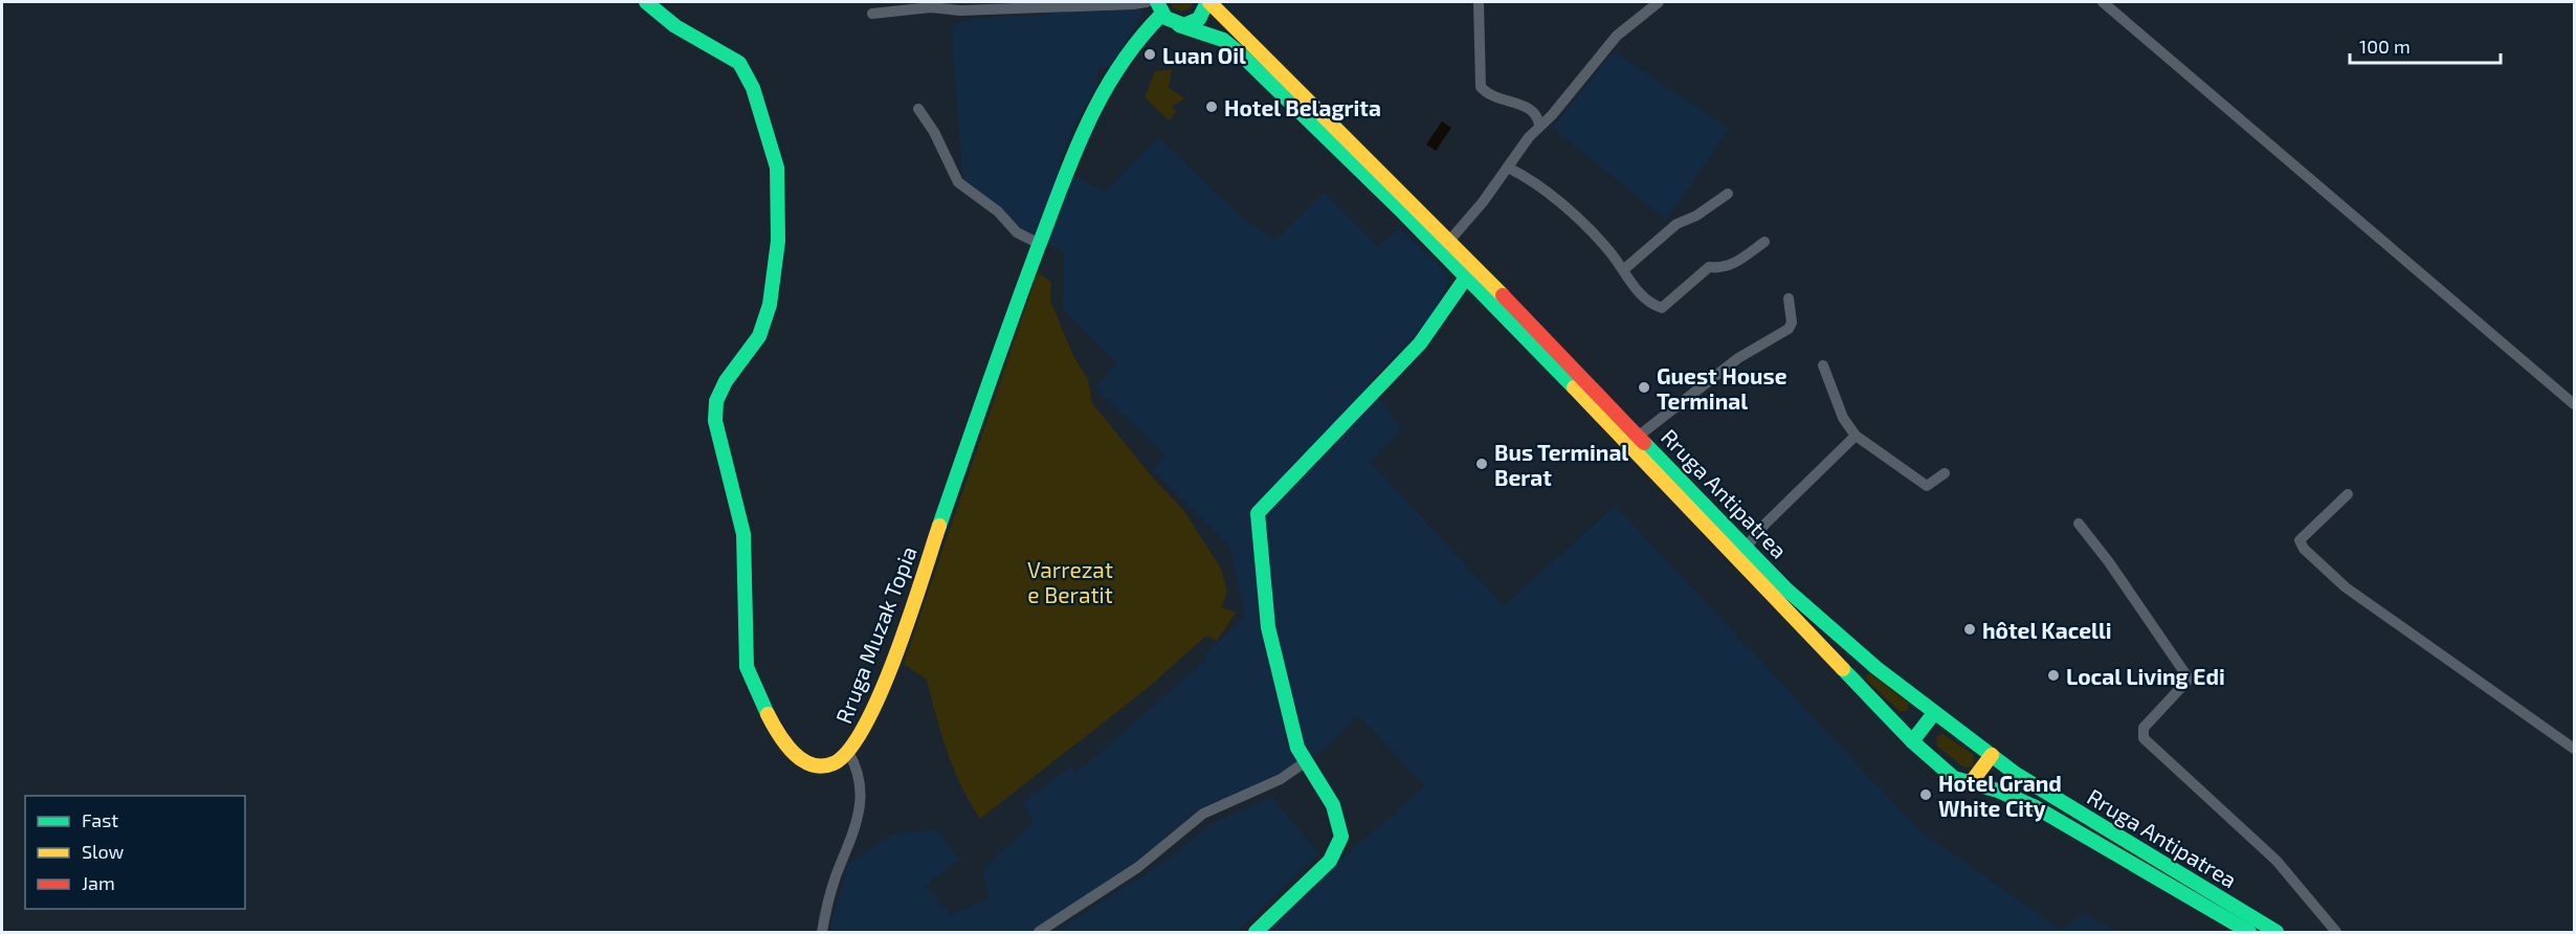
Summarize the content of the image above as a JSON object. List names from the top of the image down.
{
  "streets": {
    "main road": ["Rruga Antipatrea", "Rruga Muzak Topia"]
  },
  "crossings": [
    ["Rruga Antipatrea", "Rruga Muzak Topia"]
  ],
  "parks": ["Varrezat e Beratit"],
  "places": [
    "Luan Oil",
    "Hotel Belagrita",
    "Guest House Terminal",
    "Bus Terminal Berat",
    "hôtel Kacelli",
    "Local Living Edi",
    "Hotel Grand White City"
  ],
  "legend": ["Fast", "Slow", "Jam"],
  "scale_bar": "100 m"
}
